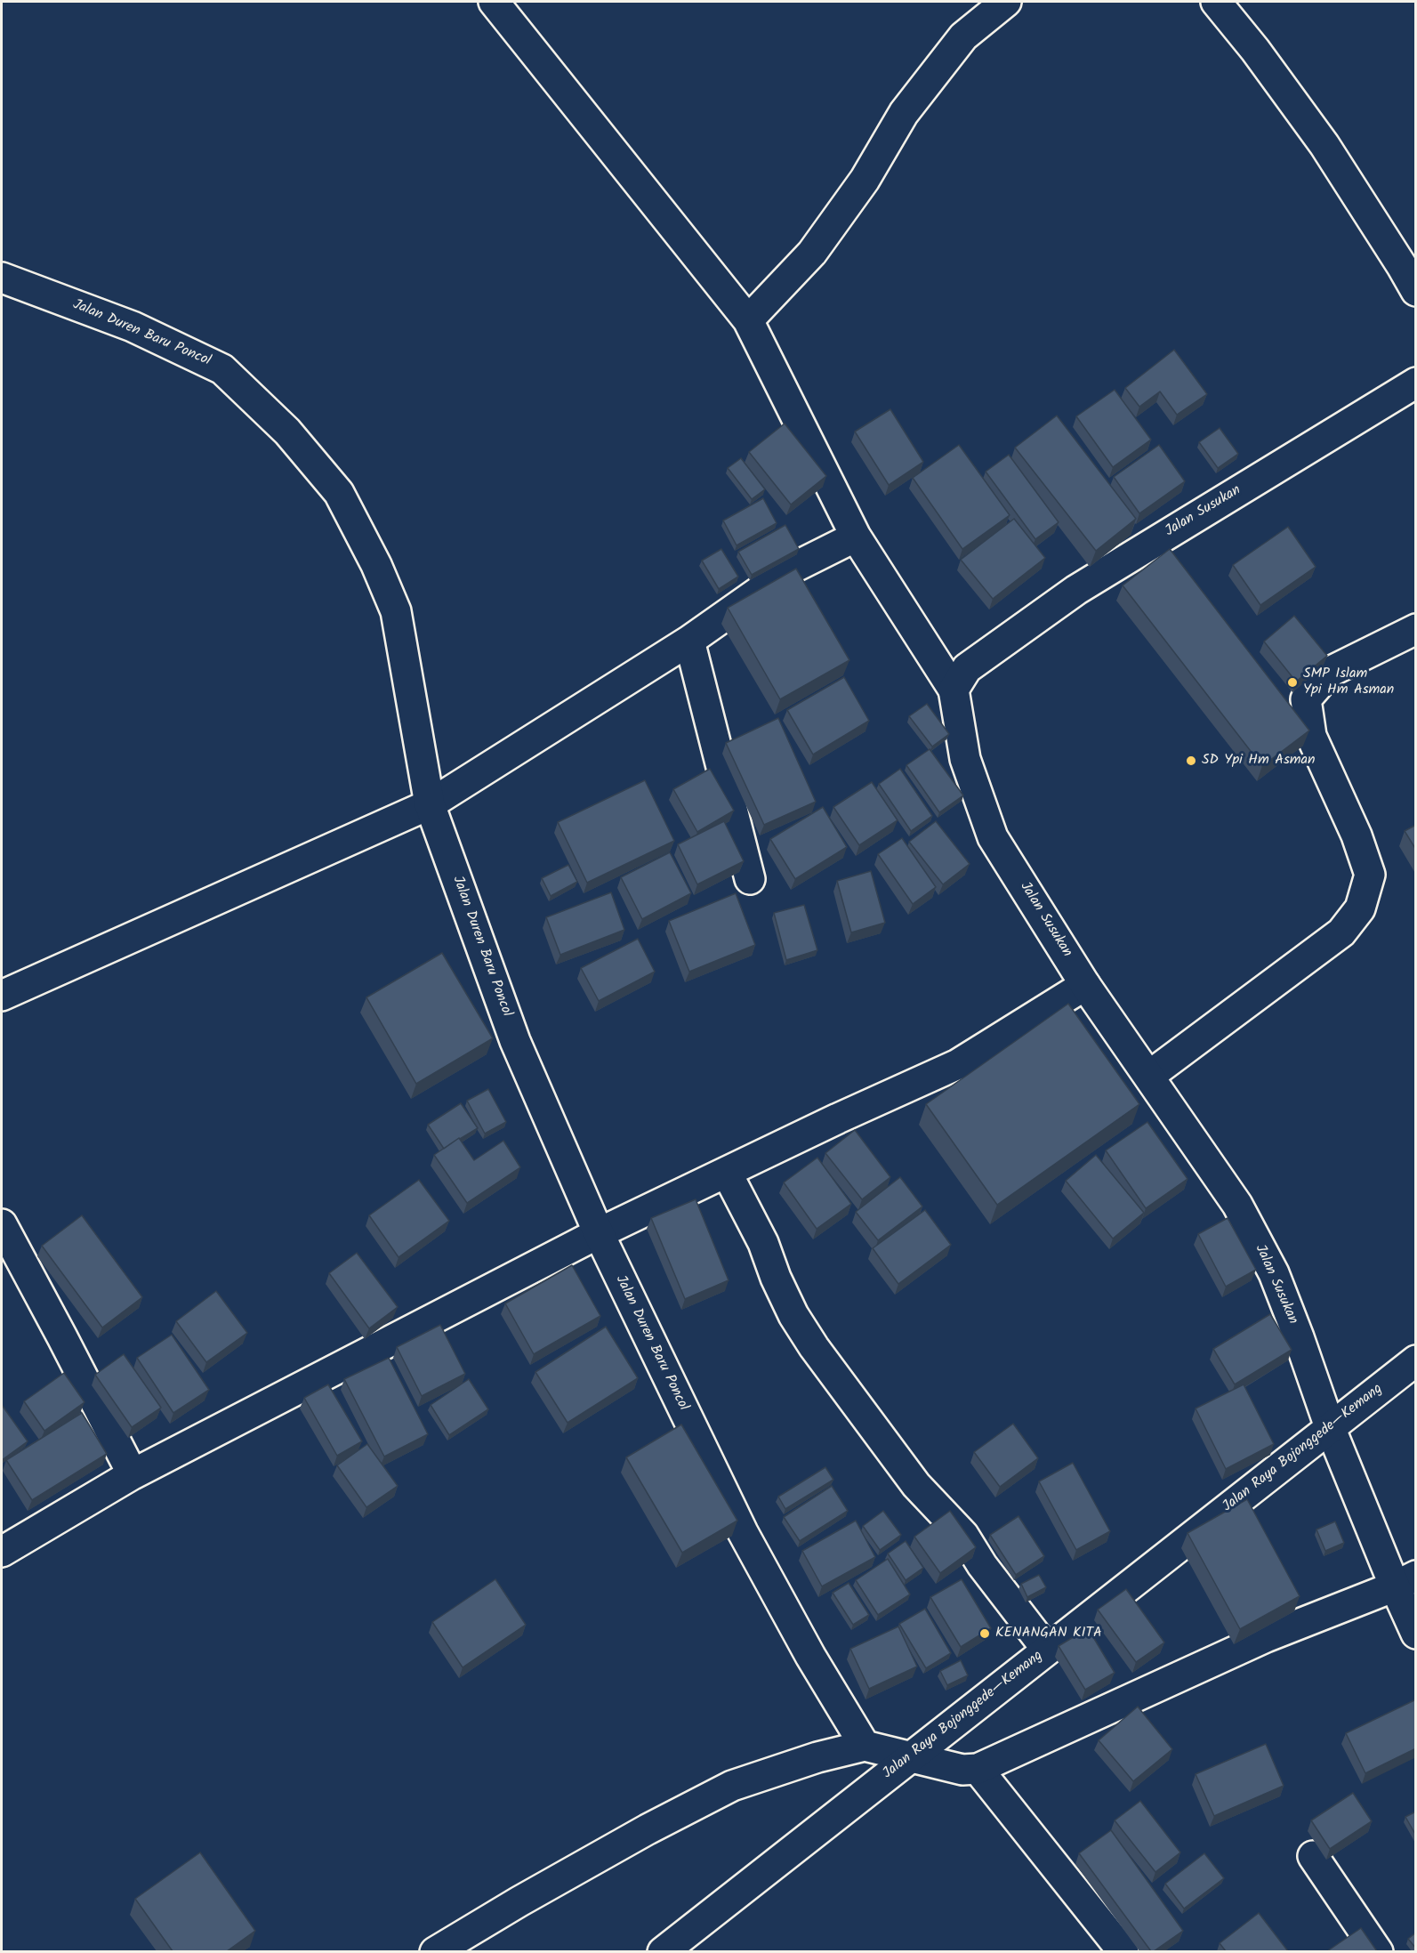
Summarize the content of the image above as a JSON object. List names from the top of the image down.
{
  "streets": {
    "main road": ["Jalan Duren Baru Poncol", "Jalan Susukan", "Jalan Raya Bojonggede—Kemang"]
  },
  "crossings": [
    ["Jalan Susukan", "Jalan Raya Bojonggede—Kemang"]
  ],
  "places": ["SMP Islam Ypi Hm Asman", "SD Ypi Hm Asman", "KENANGAN KITA"]
}
